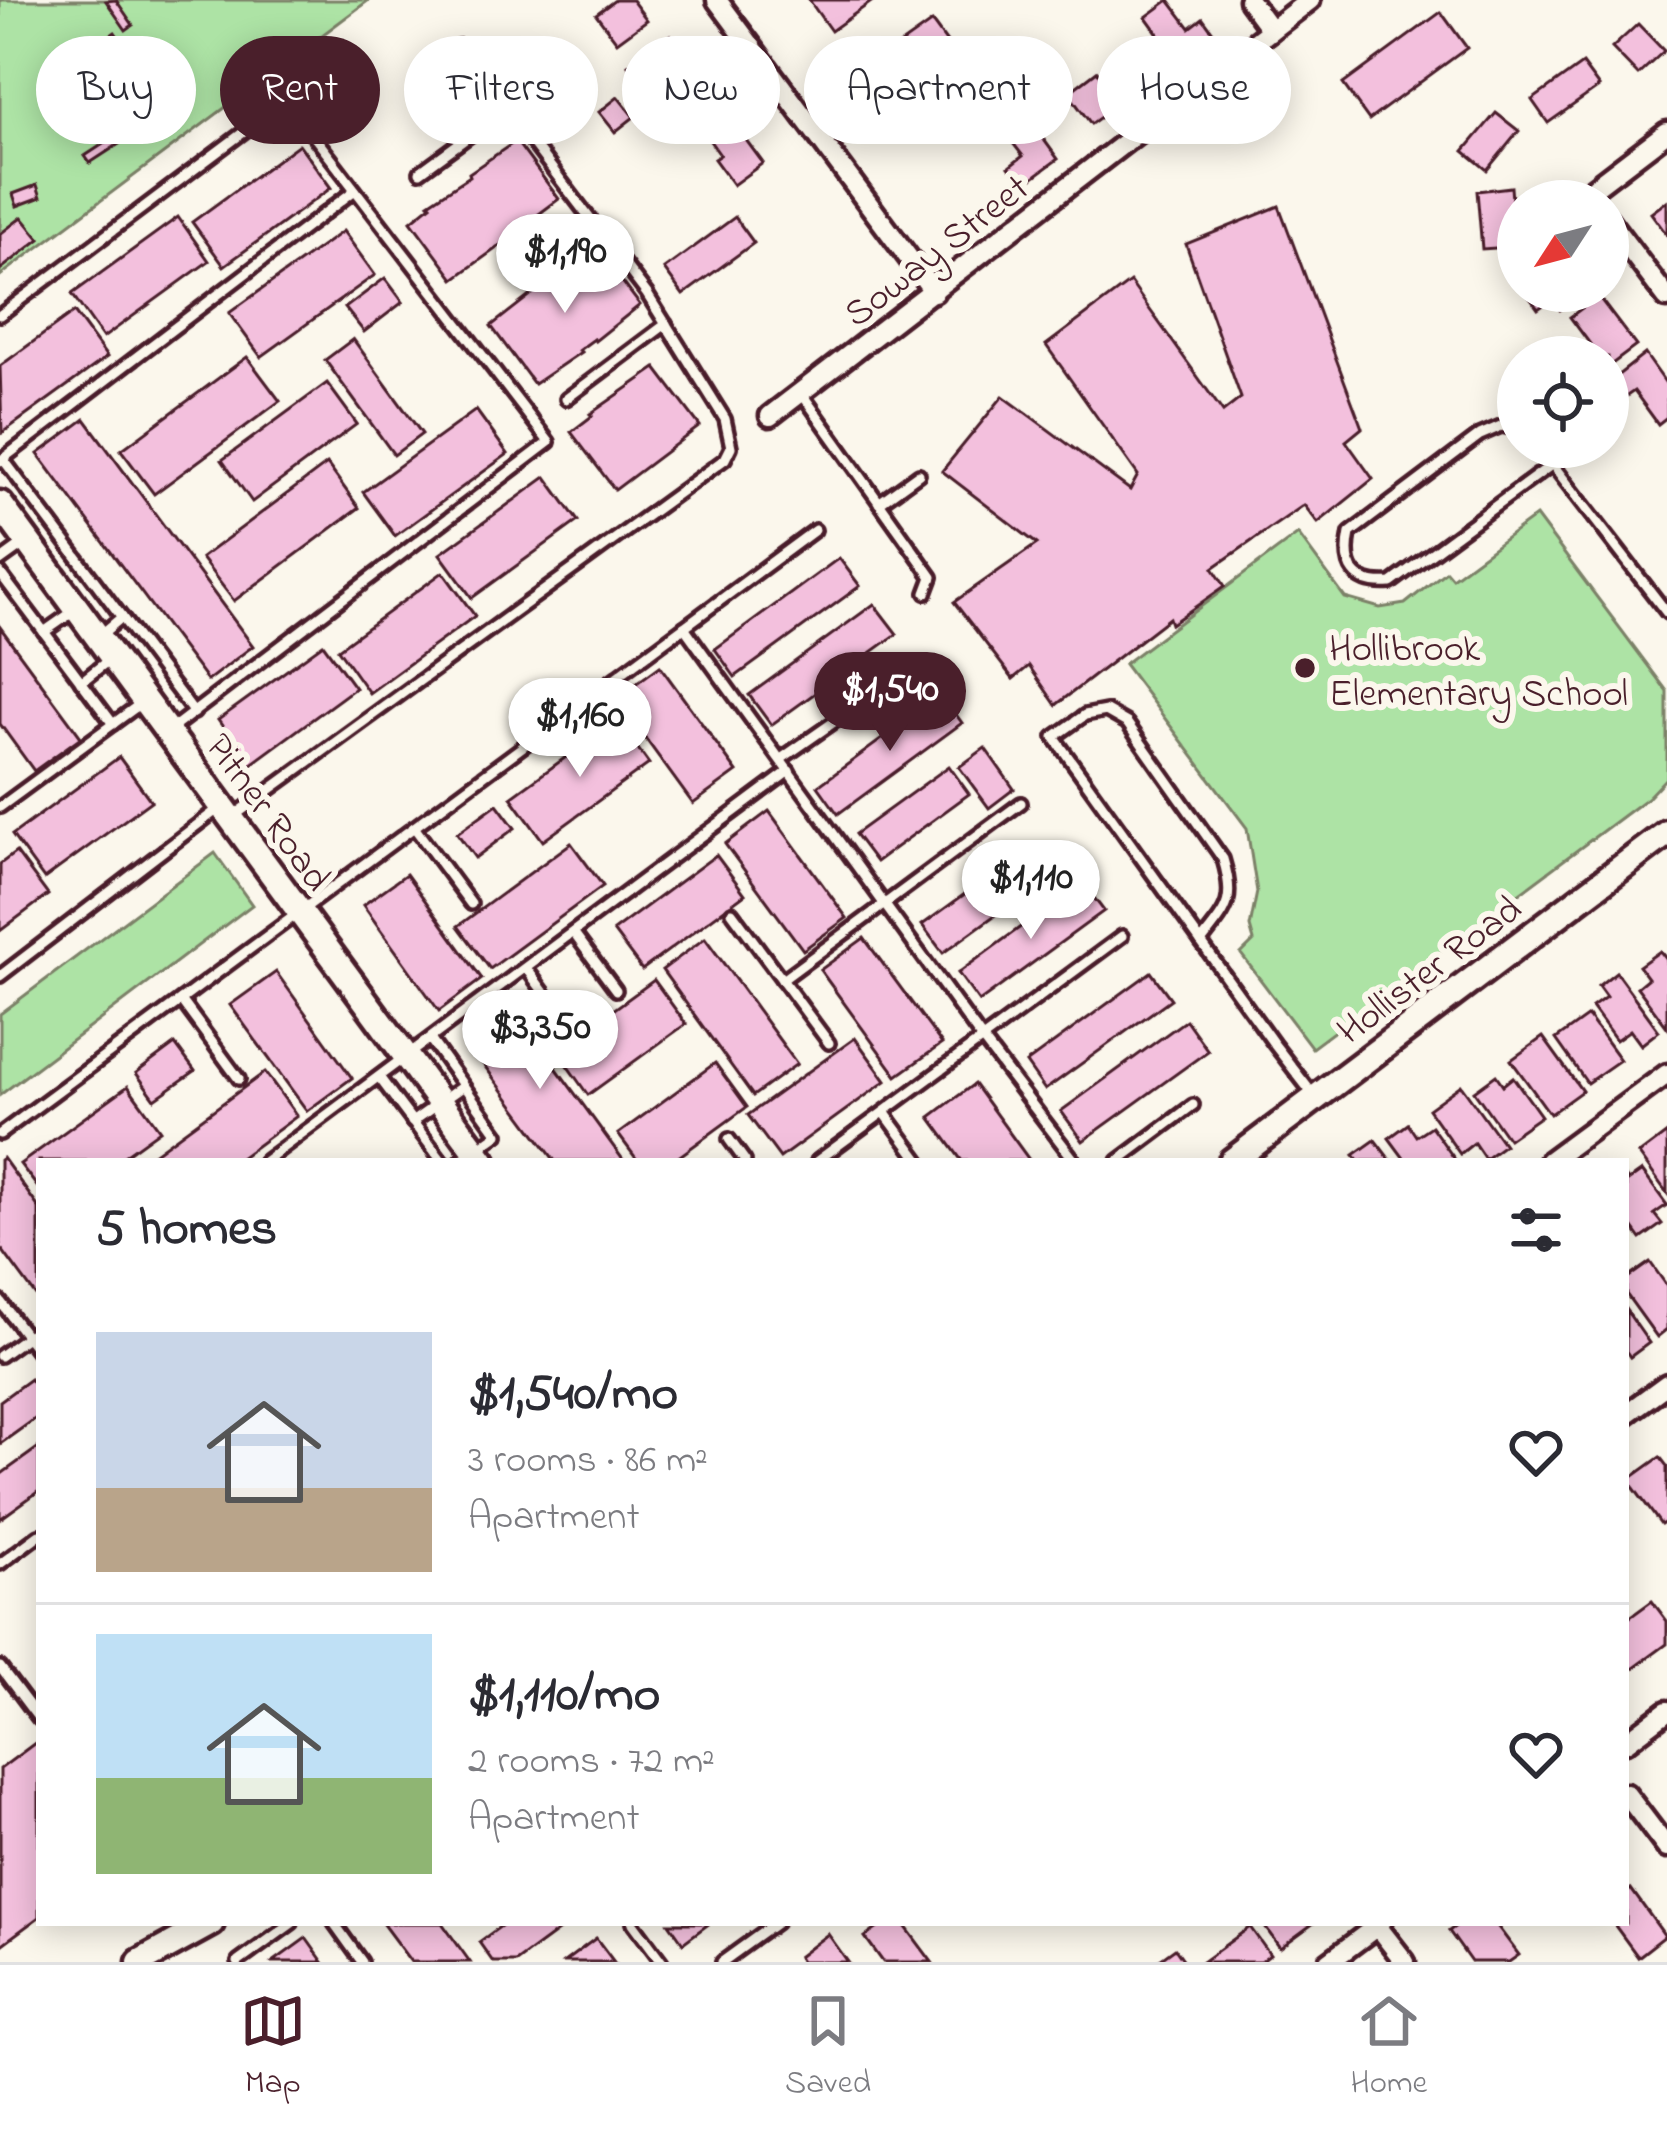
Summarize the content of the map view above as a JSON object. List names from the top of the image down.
{
  "streets": {
    "street": ["Soway Street", "Pitner Road", "Hollister Road"]
  },
  "places": ["Hollibrook Elementary School"],
  "north": "bottom left",
  "page": {
    "chip": [
      "Buy",
      "Rent",
      "Filters",
      "New",
      "Apartment",
      "House"
    ],
    "price": [
      "$1,190",
      "$1,540",
      "$1,160",
      "$1,110",
      "$3,350"
    ],
    "heading": "5 homes",
    "list": [
      {
        "name": "$1,540/mo",
        "note": "3 rooms · 86 m² · Apartment"
      },
      {
        "name": "$1,110/mo",
        "note": "2 rooms · 72 m² · Apartment"
      }
    ],
    "tabs": ["Map", "Saved", "Home"]
  }
}
